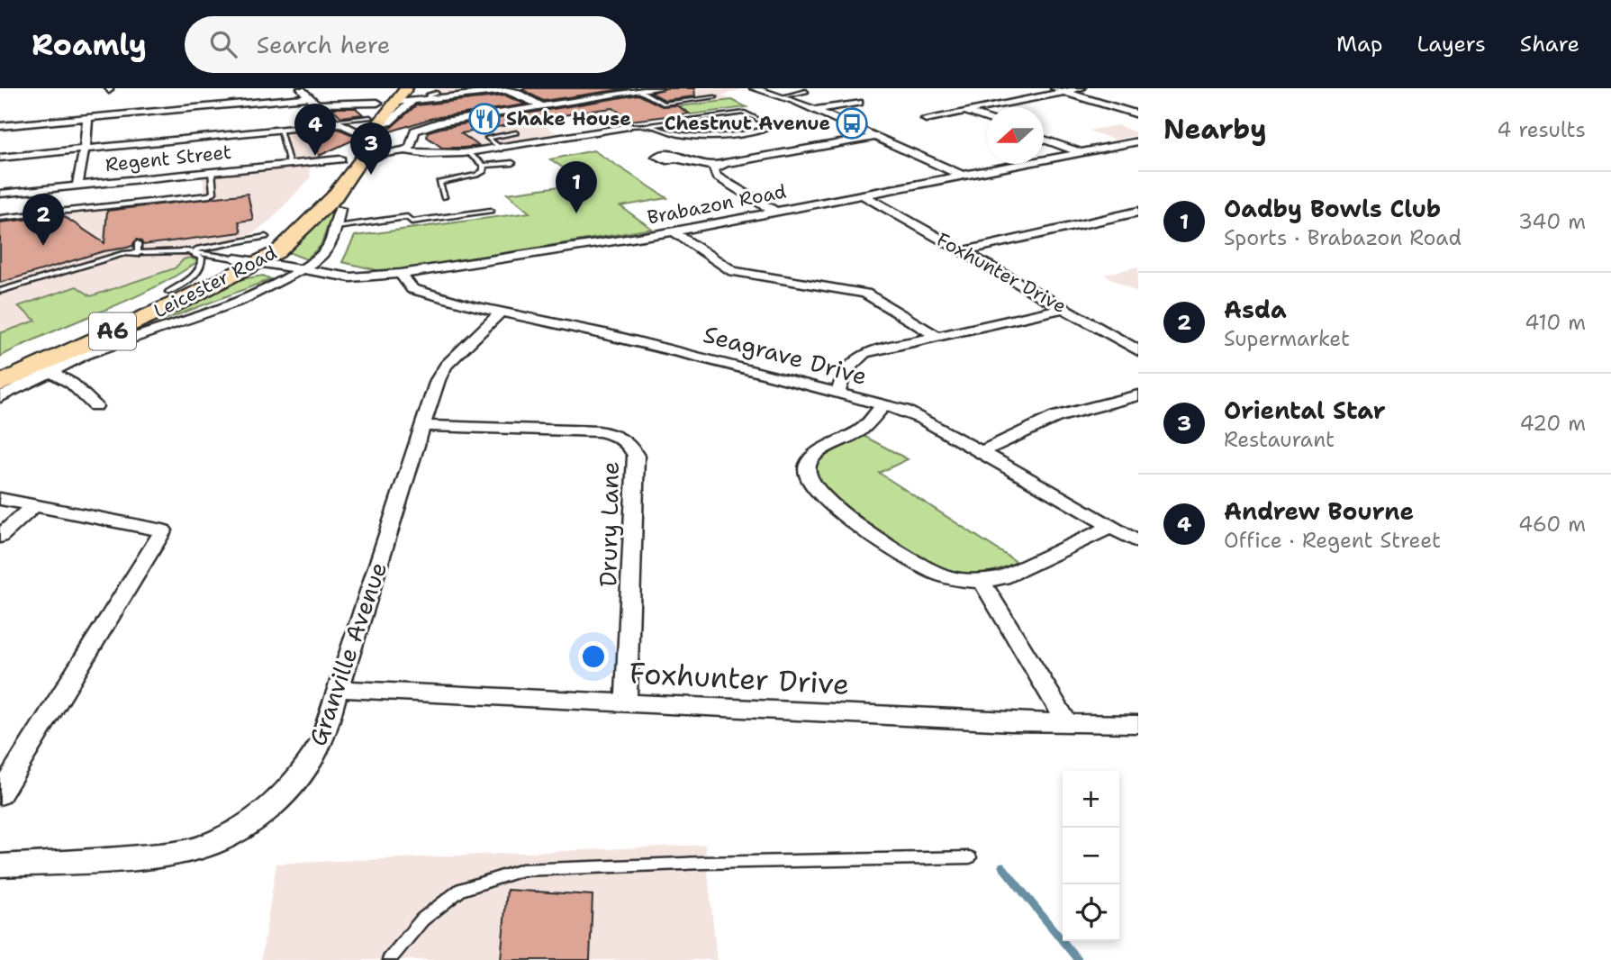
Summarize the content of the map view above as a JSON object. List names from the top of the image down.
{
  "streets": {
    "highway": ["Leicester Road", "A6"],
    "street": [
      "Regent Street",
      "Brabazon Road",
      "Foxhunter Drive",
      "Seagrave Drive",
      "Drury Lane",
      "Granville Avenue"
    ]
  },
  "crossings": [
    ["Regent Street", "Leicester Road"],
    ["Regent Street", "A6"],
    ["Brabazon Road", "Foxhunter Drive"],
    ["Brabazon Road", "Leicester Road"],
    ["Brabazon Road", "A6"],
    ["Brabazon Road", "Seagrave Drive"],
    ["Foxhunter Drive", "Drury Lane"],
    ["Foxhunter Drive", "Granville Avenue"],
    ["Leicester Road", "A6"],
    ["Seagrave Drive", "Granville Avenue"],
    ["Drury Lane", "Granville Avenue"]
  ],
  "places": {
    "restaurant": ["Shake House"],
    "bus stop": ["Chestnut Avenue"]
  },
  "north": "left",
  "page": {
    "header": "Roamly",
    "search": "Search here",
    "nav": ["Map", "Layers", "Share"],
    "heading": ["Nearby", "4 results"],
    "pins": [
      "4",
      "3",
      "1",
      "2"
    ],
    "list": [
      {
        "mark": "1",
        "name": "Oadby Bowls Club",
        "note": "Sports · Brabazon Road",
        "value": "340 m"
      },
      {
        "mark": "2",
        "name": "Asda",
        "note": "Supermarket",
        "value": "410 m"
      },
      {
        "mark": "3",
        "name": "Oriental Star",
        "note": "Restaurant",
        "value": "420 m"
      },
      {
        "mark": "4",
        "name": "Andrew Bourne",
        "note": "Office · Regent Street",
        "value": "460 m"
      }
    ],
    "map_buttons": ["+", "−"]
  }
}
